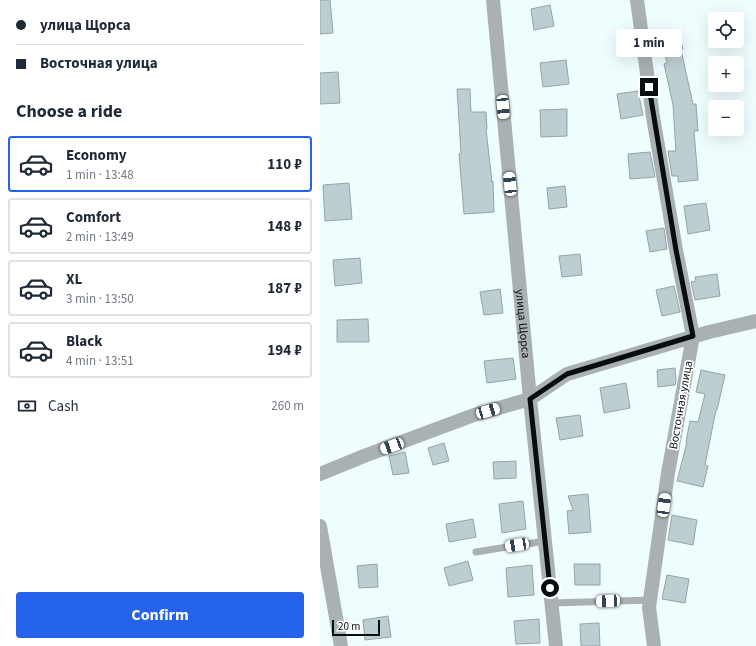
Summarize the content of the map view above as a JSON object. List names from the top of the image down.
{
  "streets": {
    "street": ["улица Щорса", "Восточная улица"]
  },
  "scale_bar": "20 m",
  "page": {
    "banner": ["улица Щорса", "Восточная улица"],
    "map_buttons": ["+", "−"],
    "bubble": "1 min",
    "heading": "Choose a ride",
    "list": [
      {
        "name": "Economy",
        "note": "1 min · 13:48",
        "value": "110 ₽"
      },
      {
        "name": "Comfort",
        "note": "2 min · 13:49",
        "value": "148 ₽"
      },
      {
        "name": "XL",
        "note": "3 min · 13:50",
        "value": "187 ₽"
      },
      {
        "name": "Black",
        "note": "4 min · 13:51",
        "value": "194 ₽"
      }
    ],
    "pay": ["Cash", "260 m"],
    "buttons": "Confirm",
    "scale": "20 m"
  }
}
